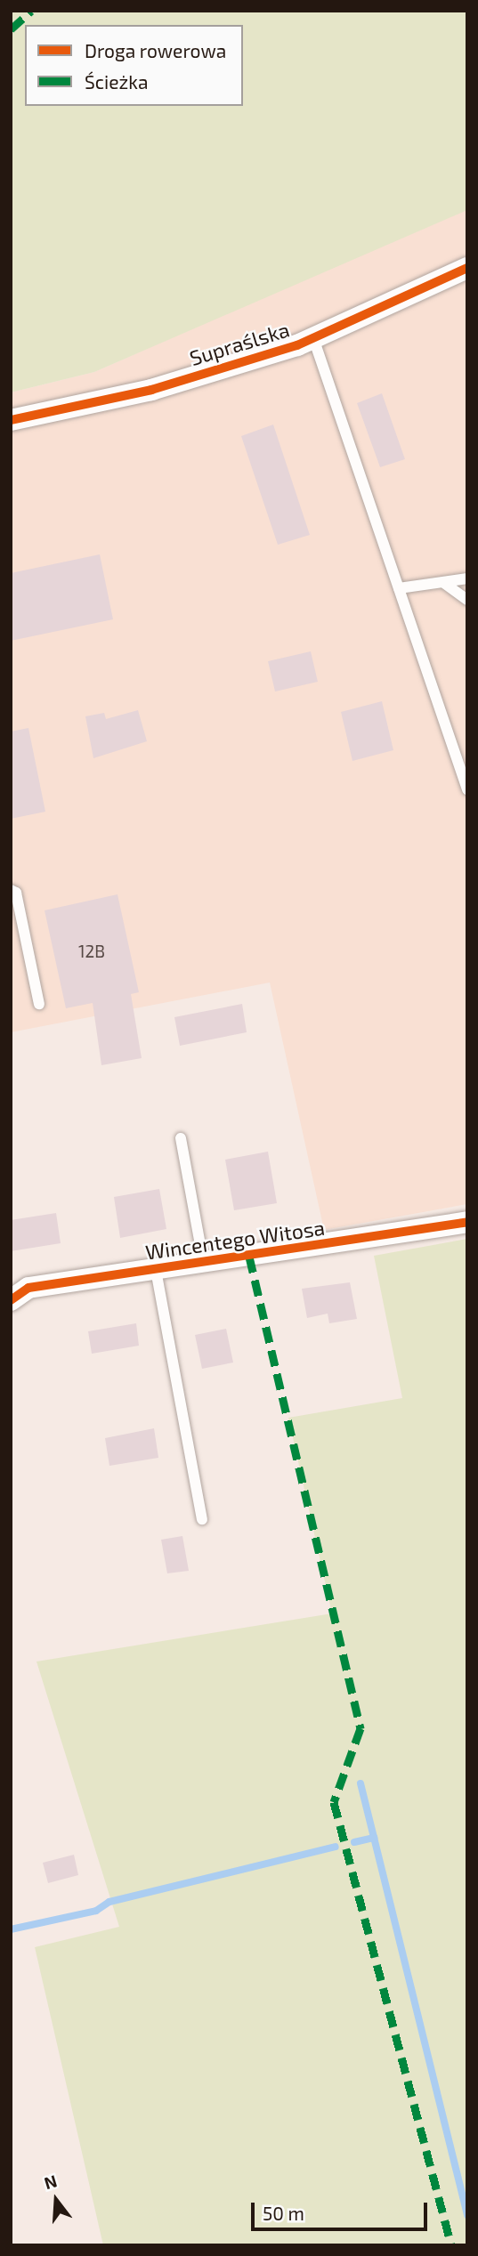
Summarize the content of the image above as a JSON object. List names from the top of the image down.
{
  "streets": {
    "street": ["Supraślska", "Wincentego Witosa"]
  },
  "house_numbers": ["12B"],
  "legend": ["Droga rowerowa", "Ścieżka"],
  "scale_bar": "50 m",
  "north": "top"
}
